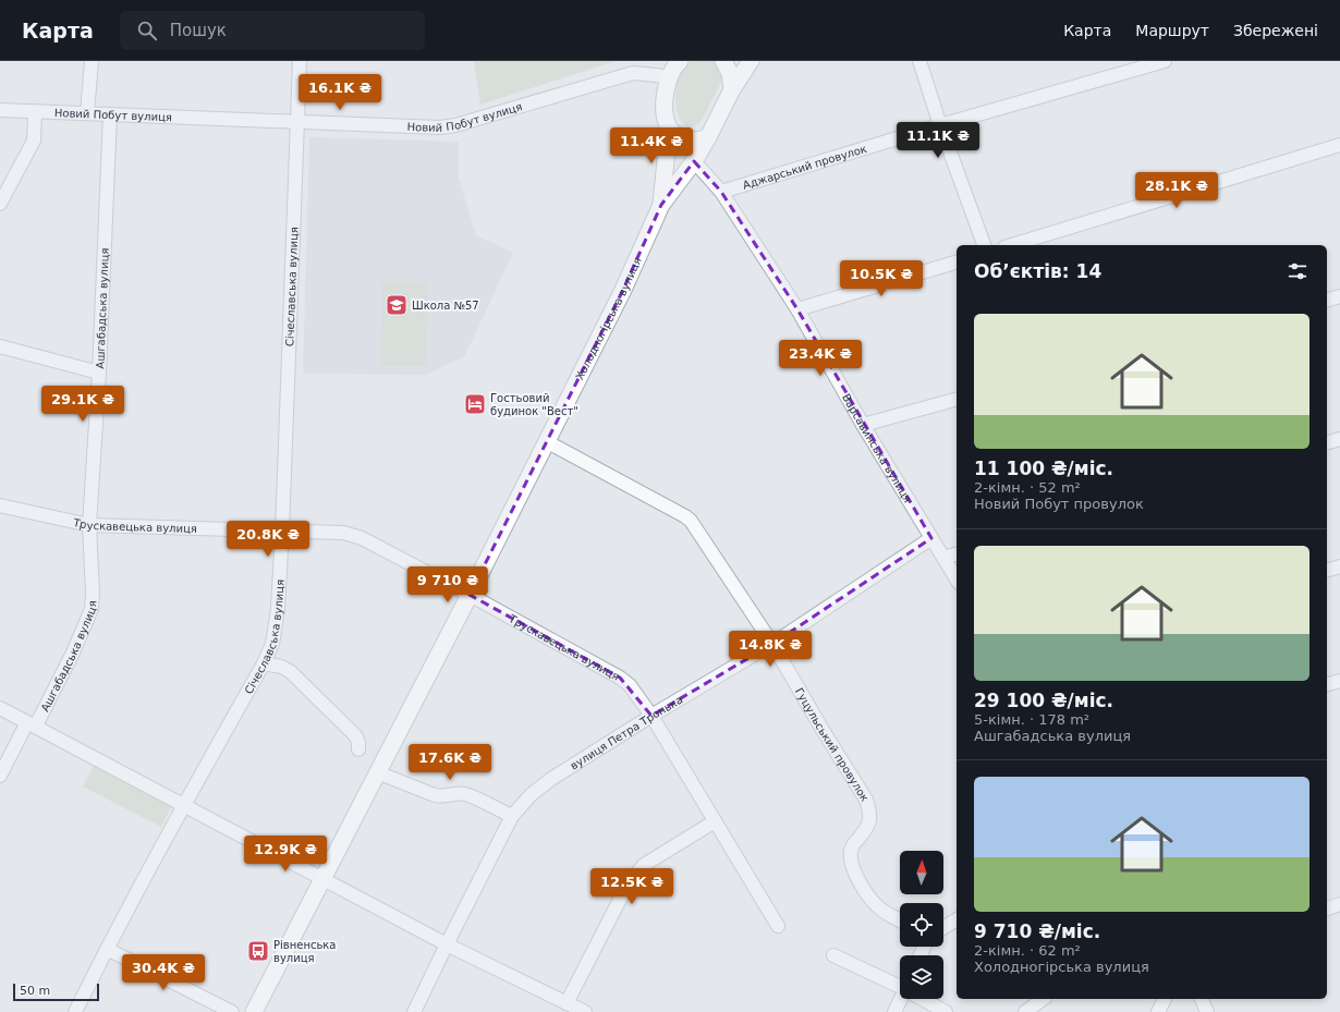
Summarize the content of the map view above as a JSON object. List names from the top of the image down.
{
  "streets": {
    "main road": ["Холодногірська вулиця"],
    "street": [
      "Новий Побут вулиця",
      "Аджарський провулок",
      "Січеславська вулиця",
      "Ашгабадська вулиця",
      "Варсавинська вулиця",
      "Трускавецька вулиця",
      "вулиця Петра Тронька",
      "Гуцульський провулок"
    ]
  },
  "crossings": [
    ["Новий Побут вулиця", "Січеславська вулиця"],
    ["Новий Побут вулиця", "Ашгабадська вулиця"],
    ["Новий Побут вулиця", "Холодногірська вулиця"],
    ["Аджарський провулок", "Варсавинська вулиця"],
    ["Січеславська вулиця", "Трускавецька вулиця"],
    ["Ашгабадська вулиця", "Трускавецька вулиця"],
    ["Холодногірська вулиця", "Варсавинська вулиця"],
    ["Холодногірська вулиця", "Трускавецька вулиця"],
    ["Холодногірська вулиця", "Гуцульський провулок"],
    ["Варсавинська вулиця", "вулиця Петра Тронька"],
    ["Трускавецька вулиця", "вулиця Петра Тронька"],
    ["вулиця Петра Тронька", "Гуцульський провулок"]
  ],
  "places": {
    "school or university": ["Школа №57"],
    "hotel": ["Гостьовий будинок \"Вест\""],
    "bus stop": ["Рівненська вулиця"]
  },
  "scale_bar": "50 m",
  "north": "top",
  "page": {
    "header": "Карта",
    "search": "Пошук",
    "nav": ["Карта", "Маршрут", "Збережені"],
    "price": [
      "16.1K ₴",
      "11.1K ₴",
      "11.4K ₴",
      "28.1K ₴",
      "10.5K ₴",
      "23.4K ₴",
      "29.1K ₴",
      "20.8K ₴",
      "9 710 ₴",
      "14.8K ₴",
      "17.6K ₴",
      "12.9K ₴",
      "12.5K ₴",
      "30.4K ₴"
    ],
    "heading": "Об’єктів: 14",
    "list": [
      {
        "name": "11 100 ₴/міс.",
        "note": "2-кімн. · 52 m² · Новий Побут провулок"
      },
      {
        "name": "29 100 ₴/міс.",
        "note": "5-кімн. · 178 m² · Ашгабадська вулиця"
      },
      {
        "name": "9 710 ₴/міс.",
        "note": "2-кімн. · 62 m² · Холодногірська вулиця"
      }
    ],
    "scale": "50 m"
  }
}
